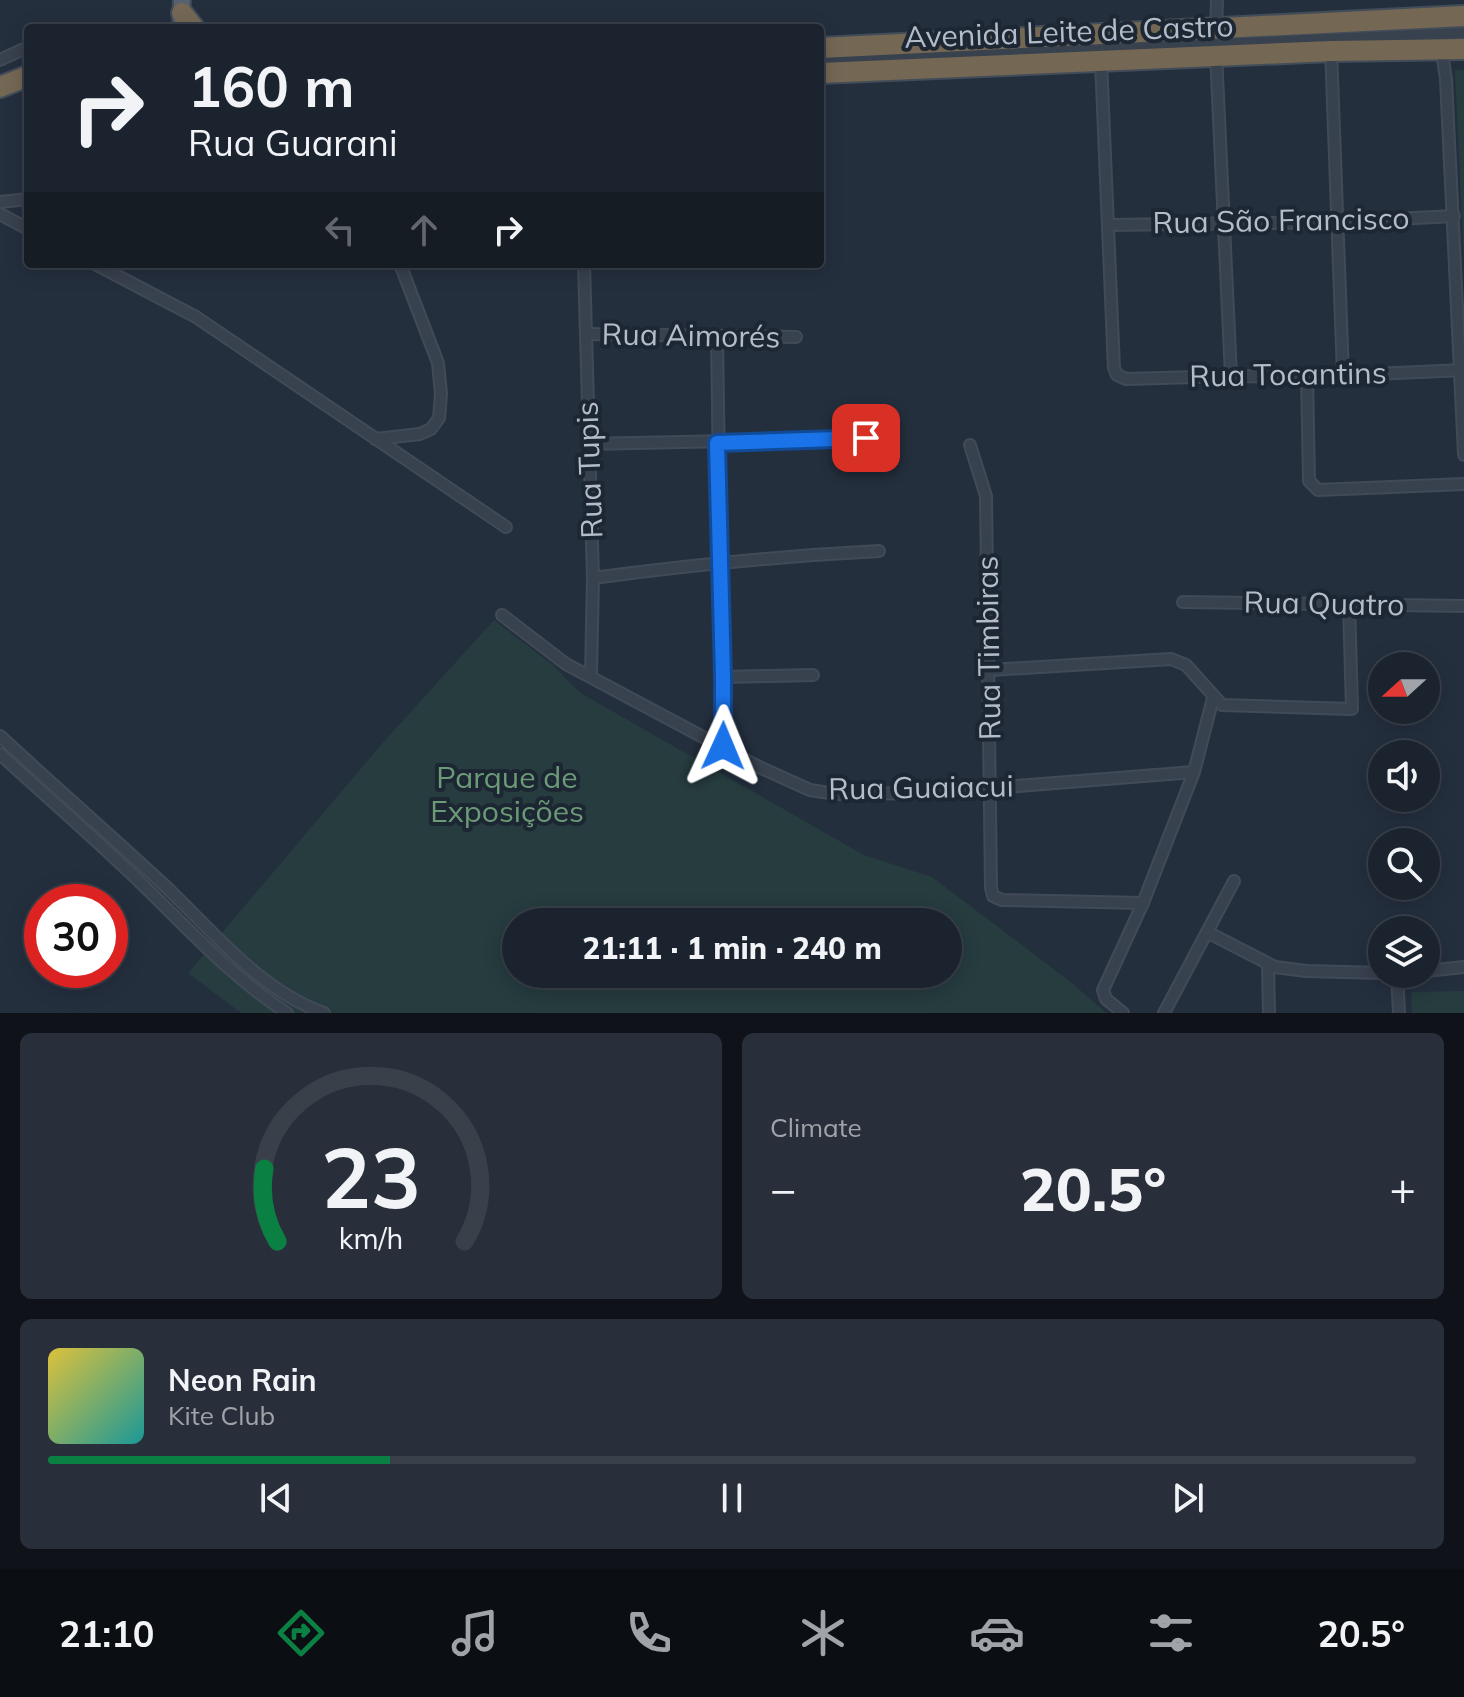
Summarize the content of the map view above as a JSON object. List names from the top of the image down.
{
  "streets": {
    "highway": ["Avenida Leite de Castro"],
    "street": [
      "Rua São Francisco",
      "Rua Aimorés",
      "Rua Tocantins",
      "Rua Tupis",
      "Rua Quatro",
      "Rua Timbiras",
      "Rua Guaiacui"
    ]
  },
  "crossings": [
    ["Rua São Francisco", "Rua Tocantins"],
    ["Rua Aimorés", "Rua Tupis"],
    ["Rua Tupis", "Rua Guaiacui"],
    ["Rua Timbiras", "Rua Guaiacui"]
  ],
  "parks": ["Parque de Exposições"],
  "north": "left",
  "page": {
    "turn": ["160 m", "Rua Guarani"],
    "limit": "30",
    "trip": "21:11 · 1 min · 240 m",
    "tile": "Climate",
    "heat": ["−", "20.5°", "+"],
    "song": ["Neon Rain", "Kite Club"],
    "tabs": ["21:10", "20.5°"],
    "gauge": ["23", "km/h"]
  }
}
